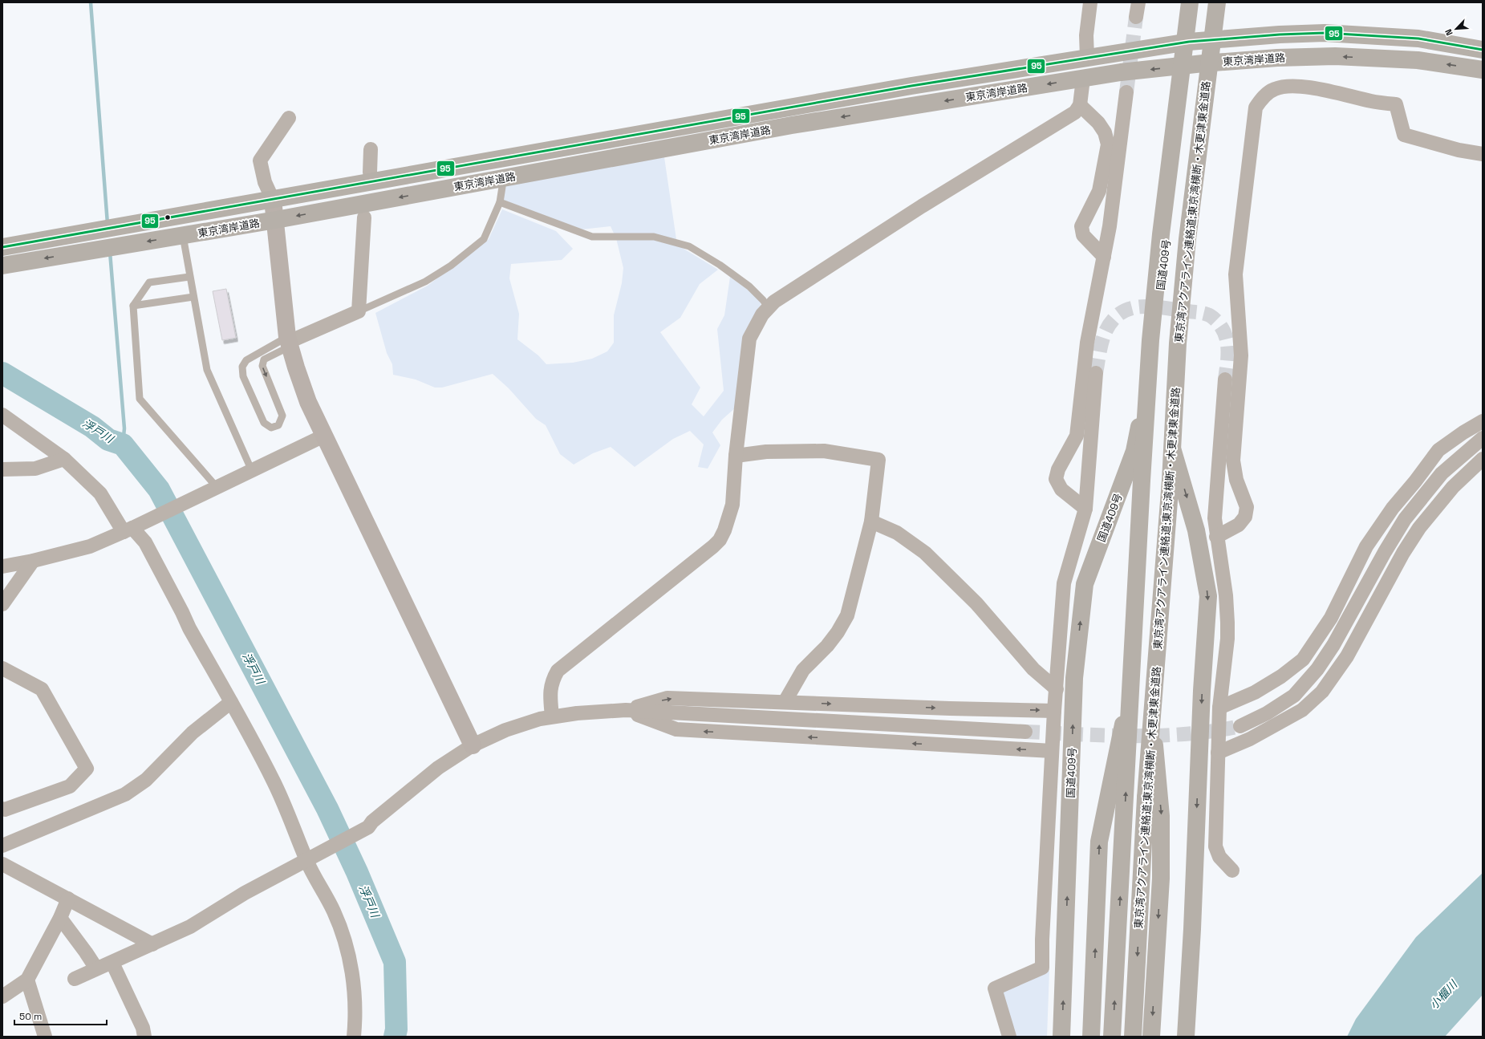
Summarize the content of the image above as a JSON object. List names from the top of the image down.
{
  "streets": {
    "highway": ["東京湾岸道路", "東京湾アクアライン連絡道;東京湾横断・木更津東金道路", "国道409号"]
  },
  "crossings": [
    ["東京湾岸道路", "国道409号"]
  ],
  "water": ["浮戸川", "小櫃川"],
  "lines": ["transit line 95"],
  "scale_bar": "50 m",
  "north": "bottom left"
}
